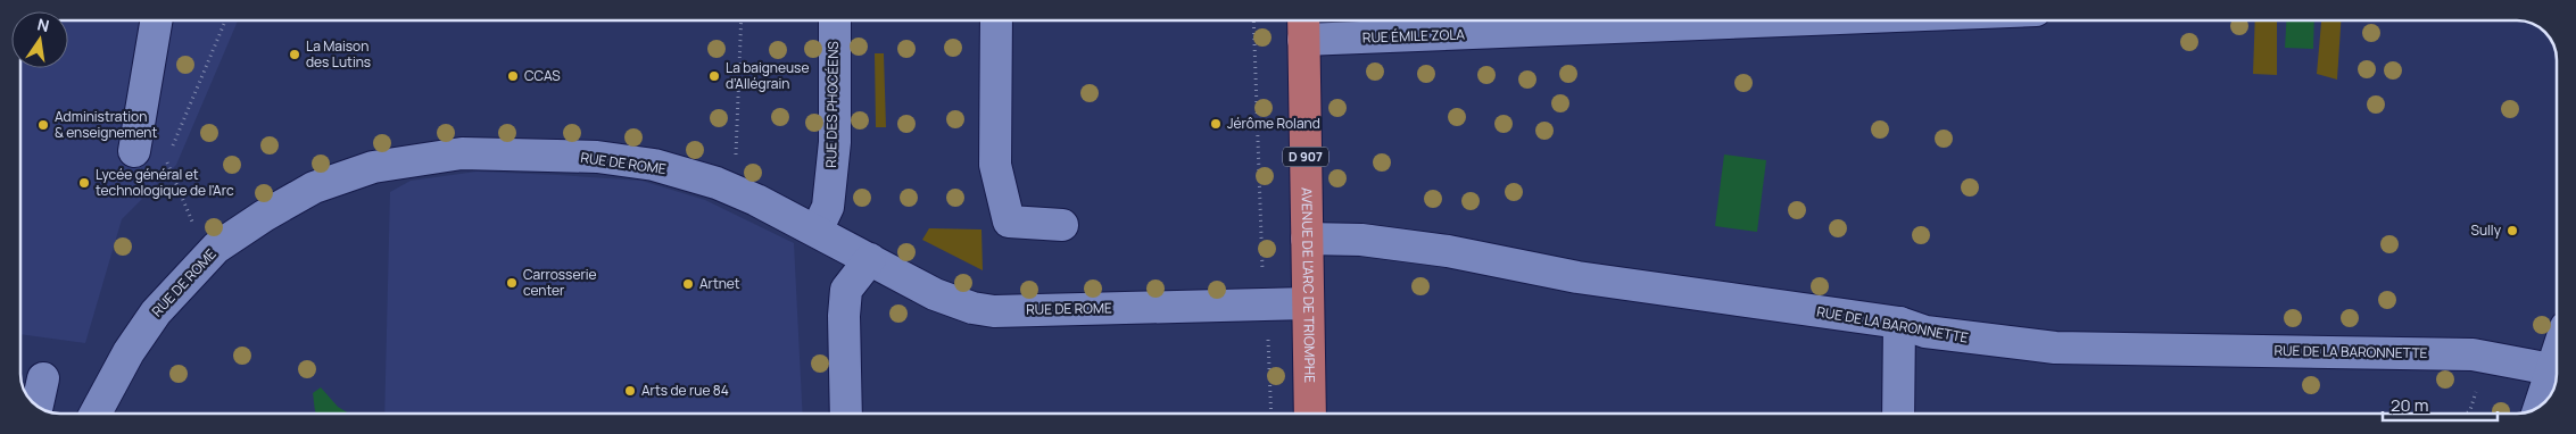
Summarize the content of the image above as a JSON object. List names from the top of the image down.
{
  "streets": {
    "main road": ["D 907", "AVENUE DE L'ARC DE TRIOMPHE"],
    "street": [
      "RUE ÉMILE ZOLA",
      "RUE DES PHOCÉENS",
      "RUE DE ROME",
      "RUE DE LA BARONNETTE"
    ]
  },
  "crossings": [
    ["RUE ÉMILE ZOLA", "AVENUE DE L'ARC DE TRIOMPHE"],
    ["RUE DES PHOCÉENS", "RUE DE ROME"],
    ["RUE DE ROME", "AVENUE DE L'ARC DE TRIOMPHE"],
    ["AVENUE DE L'ARC DE TRIOMPHE", "RUE DE LA BARONNETTE"]
  ],
  "places": [
    "La Maison des Lutins",
    "CCAS",
    "La baigneuse d’Allégrain",
    "Jérôme Roland",
    "Administration & enseignement",
    "Lycée général et technologique de l'Arc",
    "Sully",
    "Carrosserie center",
    "Artnet",
    "Arts de rue 84"
  ],
  "scale_bar": "20 m",
  "north": "top"
}
